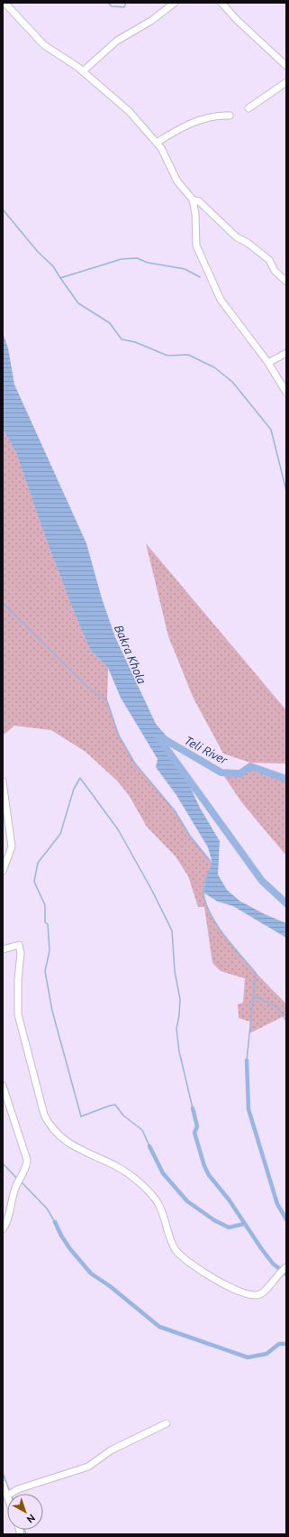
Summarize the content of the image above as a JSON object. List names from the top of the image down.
{
  "water": ["Bakra Khola", "Teli River"],
  "north": "bottom right"
}
